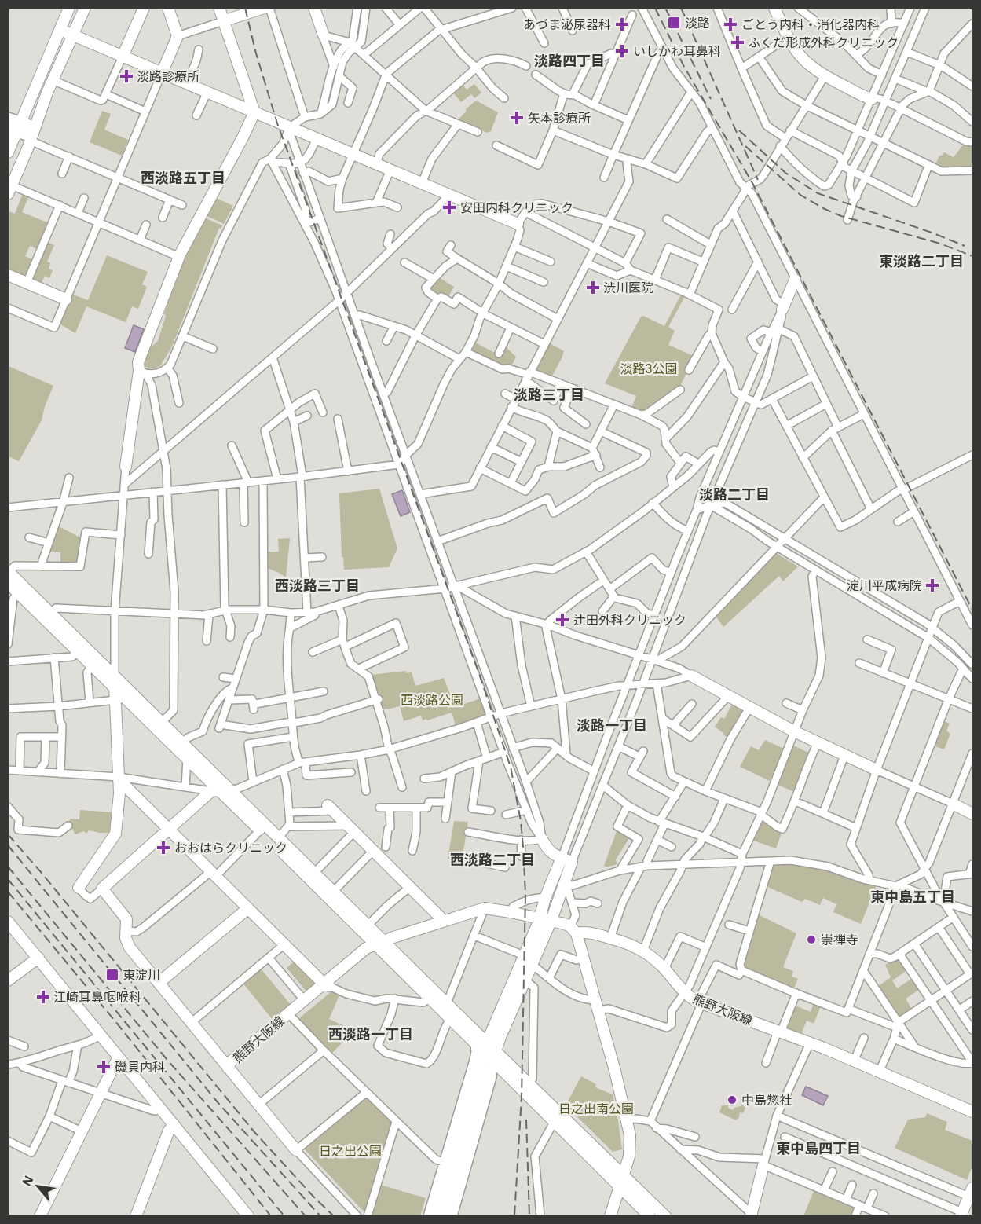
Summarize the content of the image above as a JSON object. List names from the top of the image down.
{
  "streets": {
    "street": ["熊野大阪線"]
  },
  "districts": [
    "淡路四丁目",
    "西淡路五丁目",
    "東淡路二丁目",
    "淡路三丁目",
    "淡路二丁目",
    "西淡路三丁目",
    "淡路一丁目",
    "西淡路二丁目",
    "東中島五丁目",
    "西淡路一丁目",
    "東中島四丁目"
  ],
  "parks": [
    "淡路3公園",
    "西淡路公園",
    "日之出南公園",
    "日之出公園"
  ],
  "places": {
    "transit": ["淡路", "東淀川"],
    "health": [
      "あづま泌尿器科",
      "ごとう内科・消化器内科",
      "ふくだ形成外科クリニック",
      "いしかわ耳鼻科",
      "淡路診療所",
      "矢本診療所",
      "安田内科クリニック",
      "渋川医院",
      "淀川平成病院",
      "辻田外科クリニック",
      "おおはらクリニック",
      "江崎耳鼻咽喉科",
      "磯貝内科"
    ],
    "other": ["崇禅寺", "中島惣社"]
  },
  "north": "top left"
}
